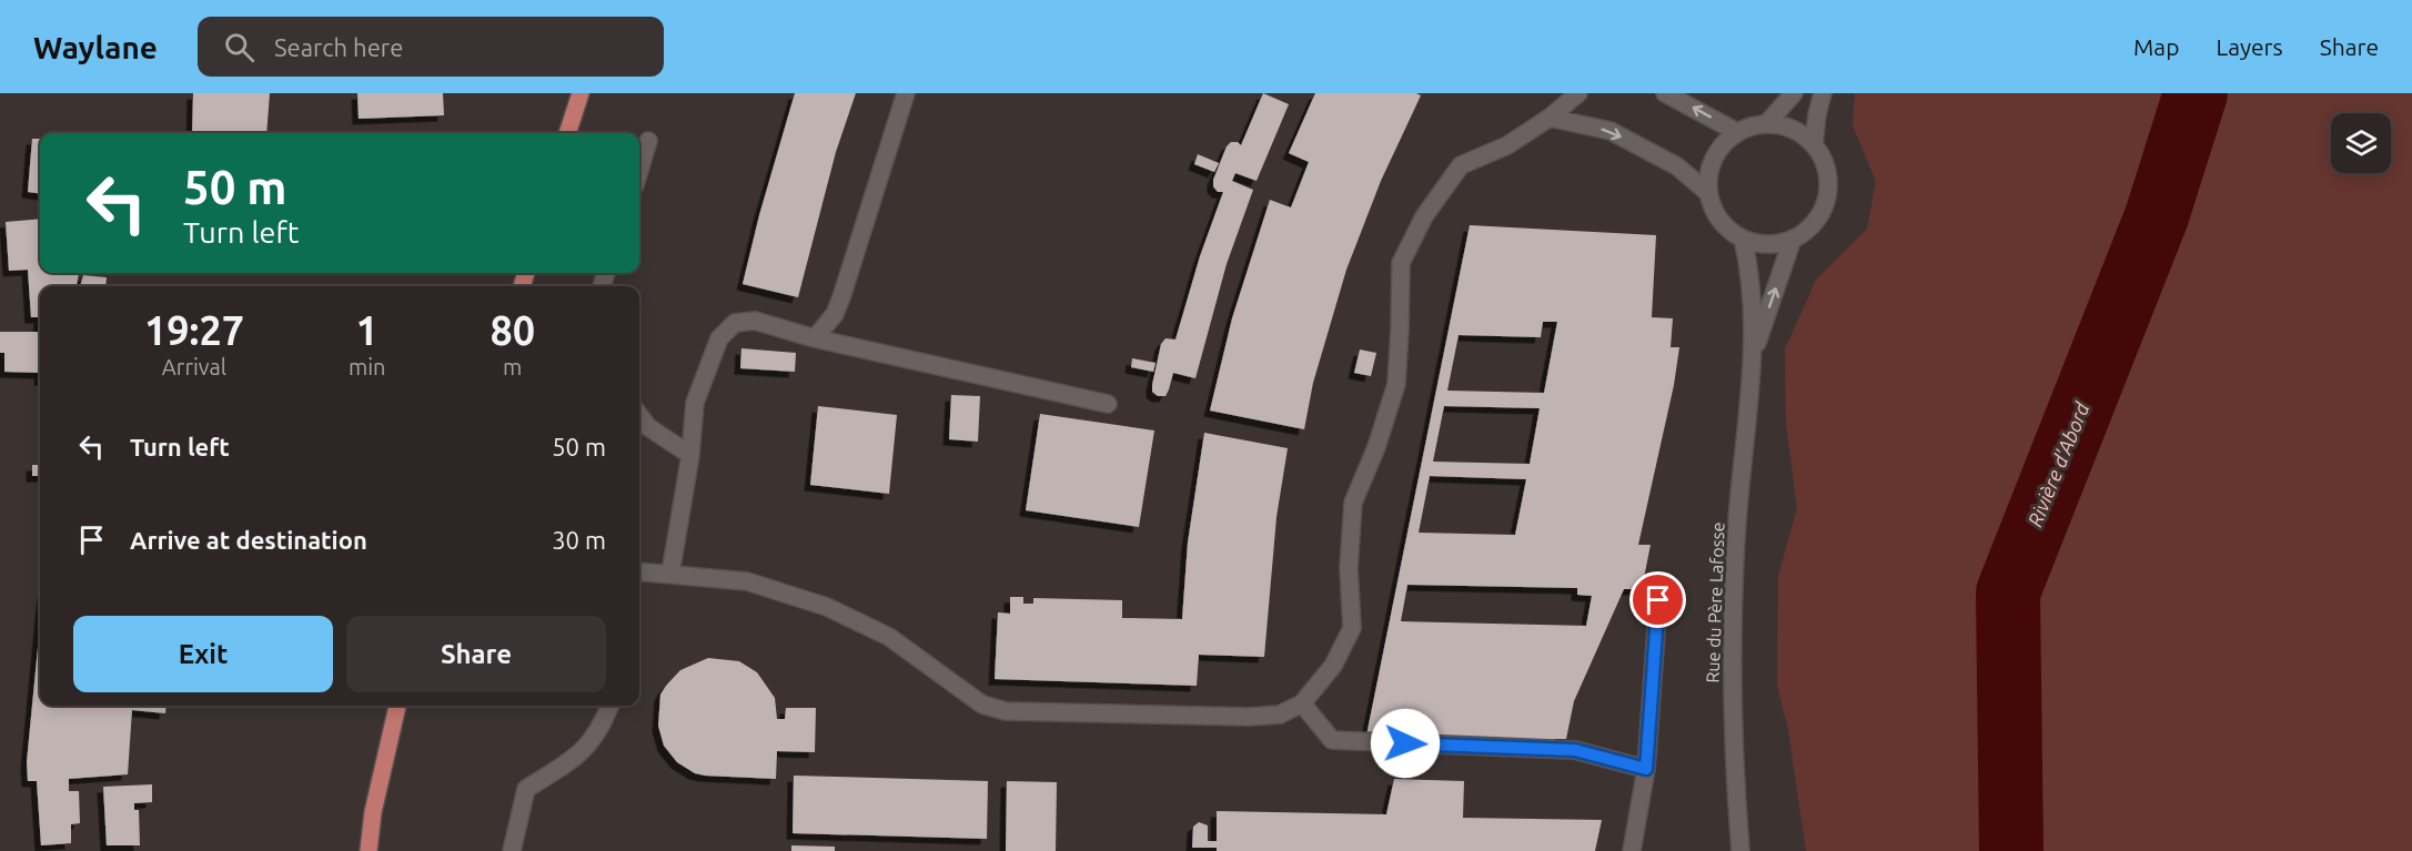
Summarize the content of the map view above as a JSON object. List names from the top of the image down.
{
  "streets": {
    "street": ["Rue du Père Lafosse"]
  },
  "water": ["Rivière d'Abord"],
  "page": {
    "header": "Waylane",
    "search": "Search here",
    "nav": ["Map", "Layers", "Share"],
    "turn": ["50 m", "Turn left"],
    "eta": [
      "19:27",
      "Arrival",
      "1",
      "min",
      "80",
      "m"
    ],
    "list": [
      {
        "name": "Turn left",
        "value": "50 m"
      },
      {
        "name": "Arrive at destination",
        "value": "30 m"
      }
    ],
    "buttons": ["Exit", "Share"]
  }
}
